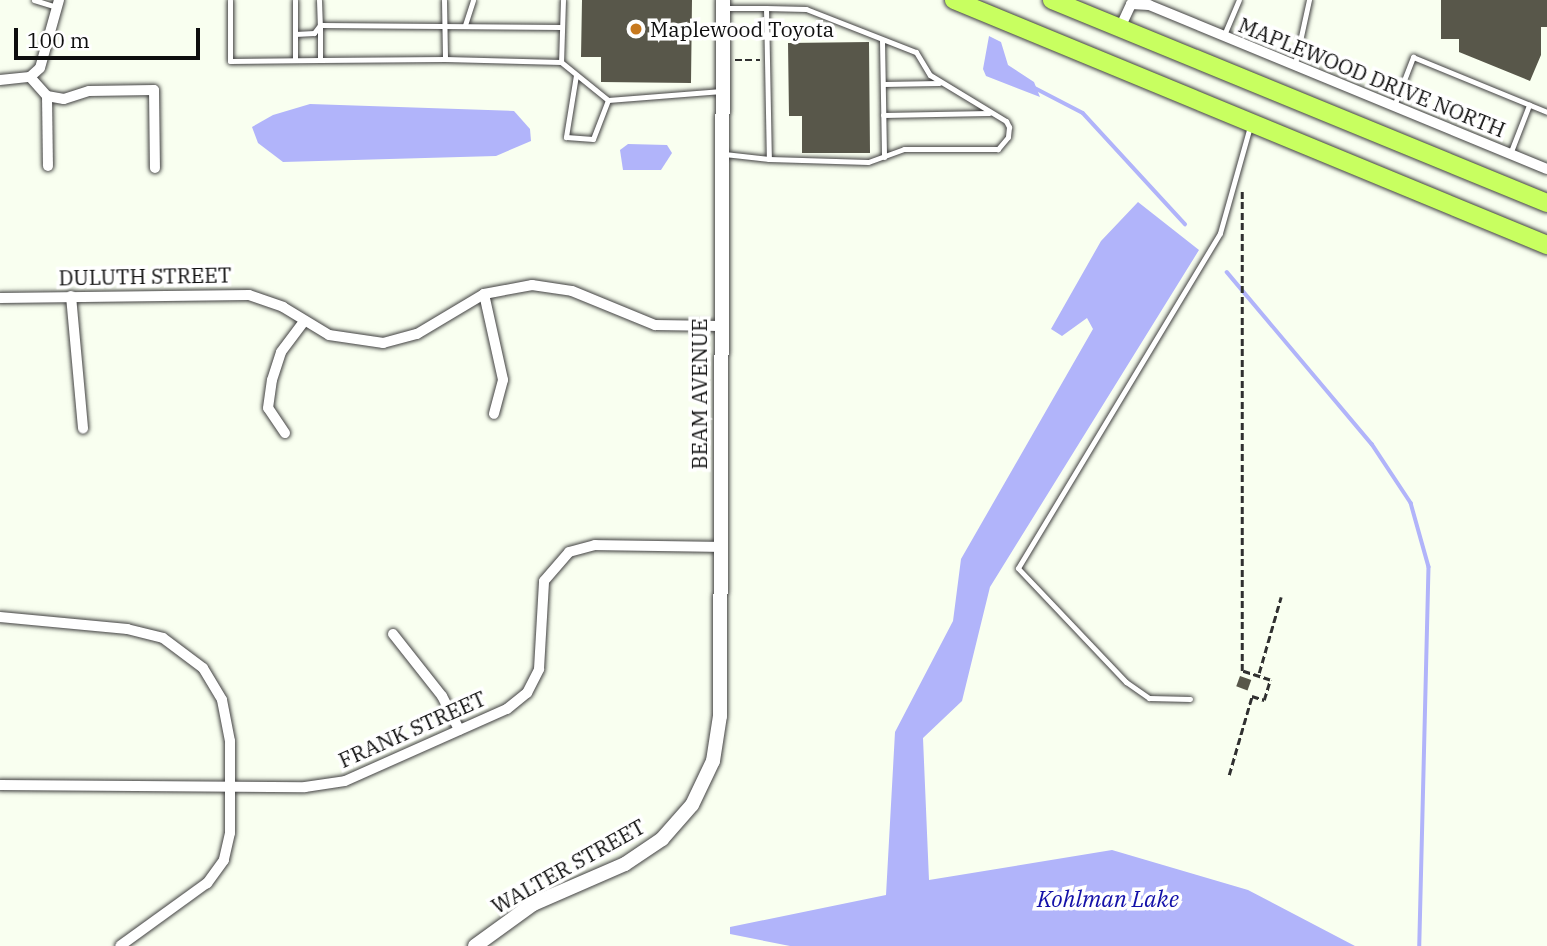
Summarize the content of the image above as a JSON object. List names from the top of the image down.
{
  "streets": {
    "street": [
      "MAPLEWOOD DRIVE NORTH",
      "DULUTH STREET",
      "BEAM AVENUE",
      "FRANK STREET",
      "WALTER STREET"
    ]
  },
  "crossings": [
    ["DULUTH STREET", "BEAM AVENUE"],
    ["BEAM AVENUE", "FRANK STREET"],
    ["BEAM AVENUE", "WALTER STREET"]
  ],
  "water": ["Kohlman Lake"],
  "places": ["Maplewood Toyota"],
  "scale_bar": "100 m"
}
